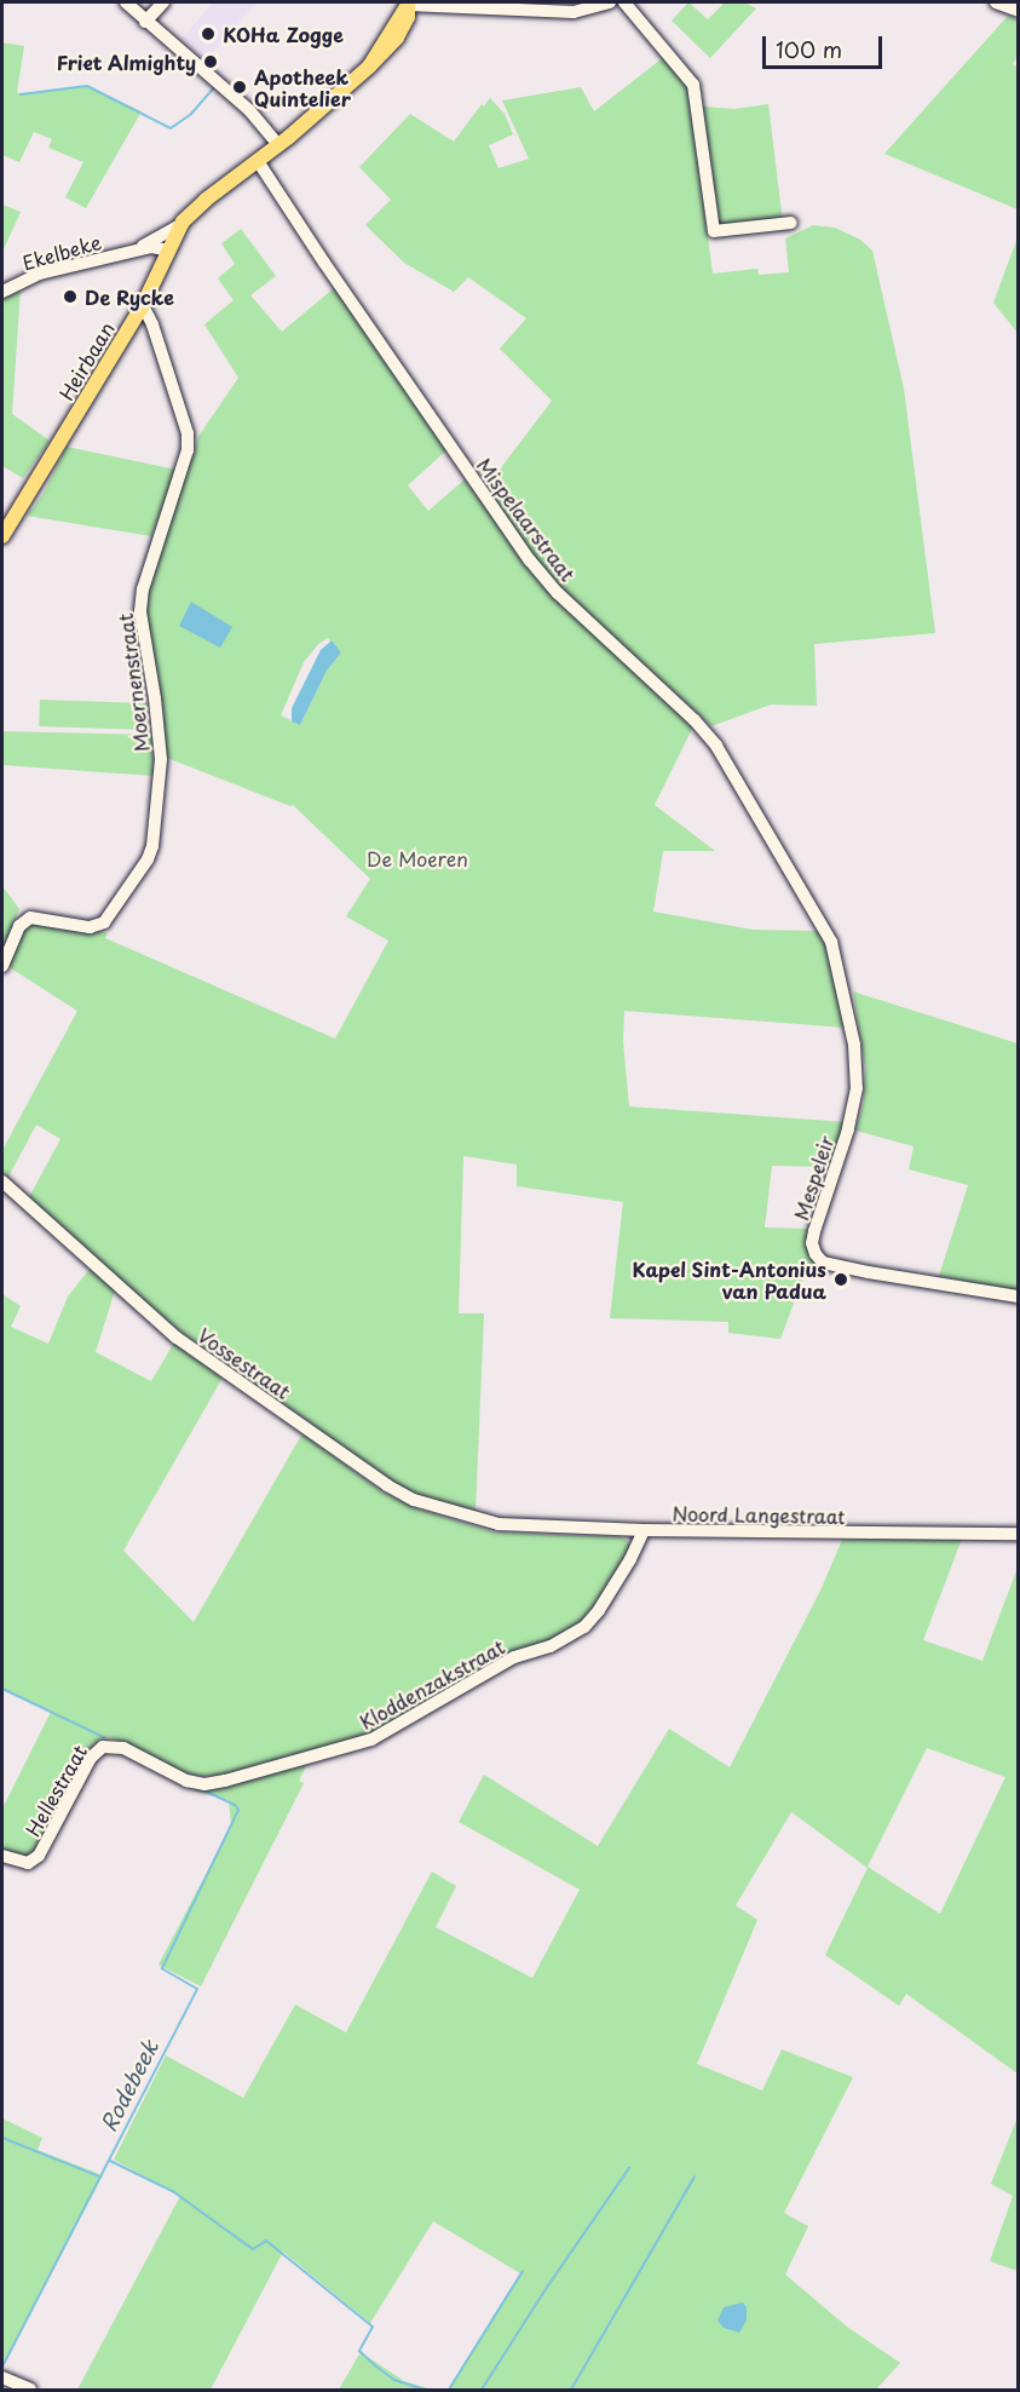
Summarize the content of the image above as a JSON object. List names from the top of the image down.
{
  "streets": {
    "main road": ["Heirbaan"],
    "street": [
      "Ekelbeke",
      "Mispelaarstraat",
      "Moernenstraat",
      "Mespeleir",
      "Vossestraat",
      "Noord Langestraat",
      "Kloddenzakstraat",
      "Hellestraat"
    ]
  },
  "crossings": [
    ["Ekelbeke", "Heirbaan"],
    ["Heirbaan", "Mispelaarstraat"],
    ["Heirbaan", "Moernenstraat"],
    ["Mispelaarstraat", "Mespeleir"],
    ["Vossestraat", "Noord Langestraat"],
    ["Noord Langestraat", "Kloddenzakstraat"],
    ["Kloddenzakstraat", "Hellestraat"]
  ],
  "water": ["Rodebeek"],
  "parks": ["De Moeren"],
  "places": [
    "KOHa Zogge",
    "Friet Almighty",
    "Apotheek Quintelier",
    "De Rycke",
    "Kapel Sint-Antonius van Padua"
  ],
  "scale_bar": "100 m"
}
